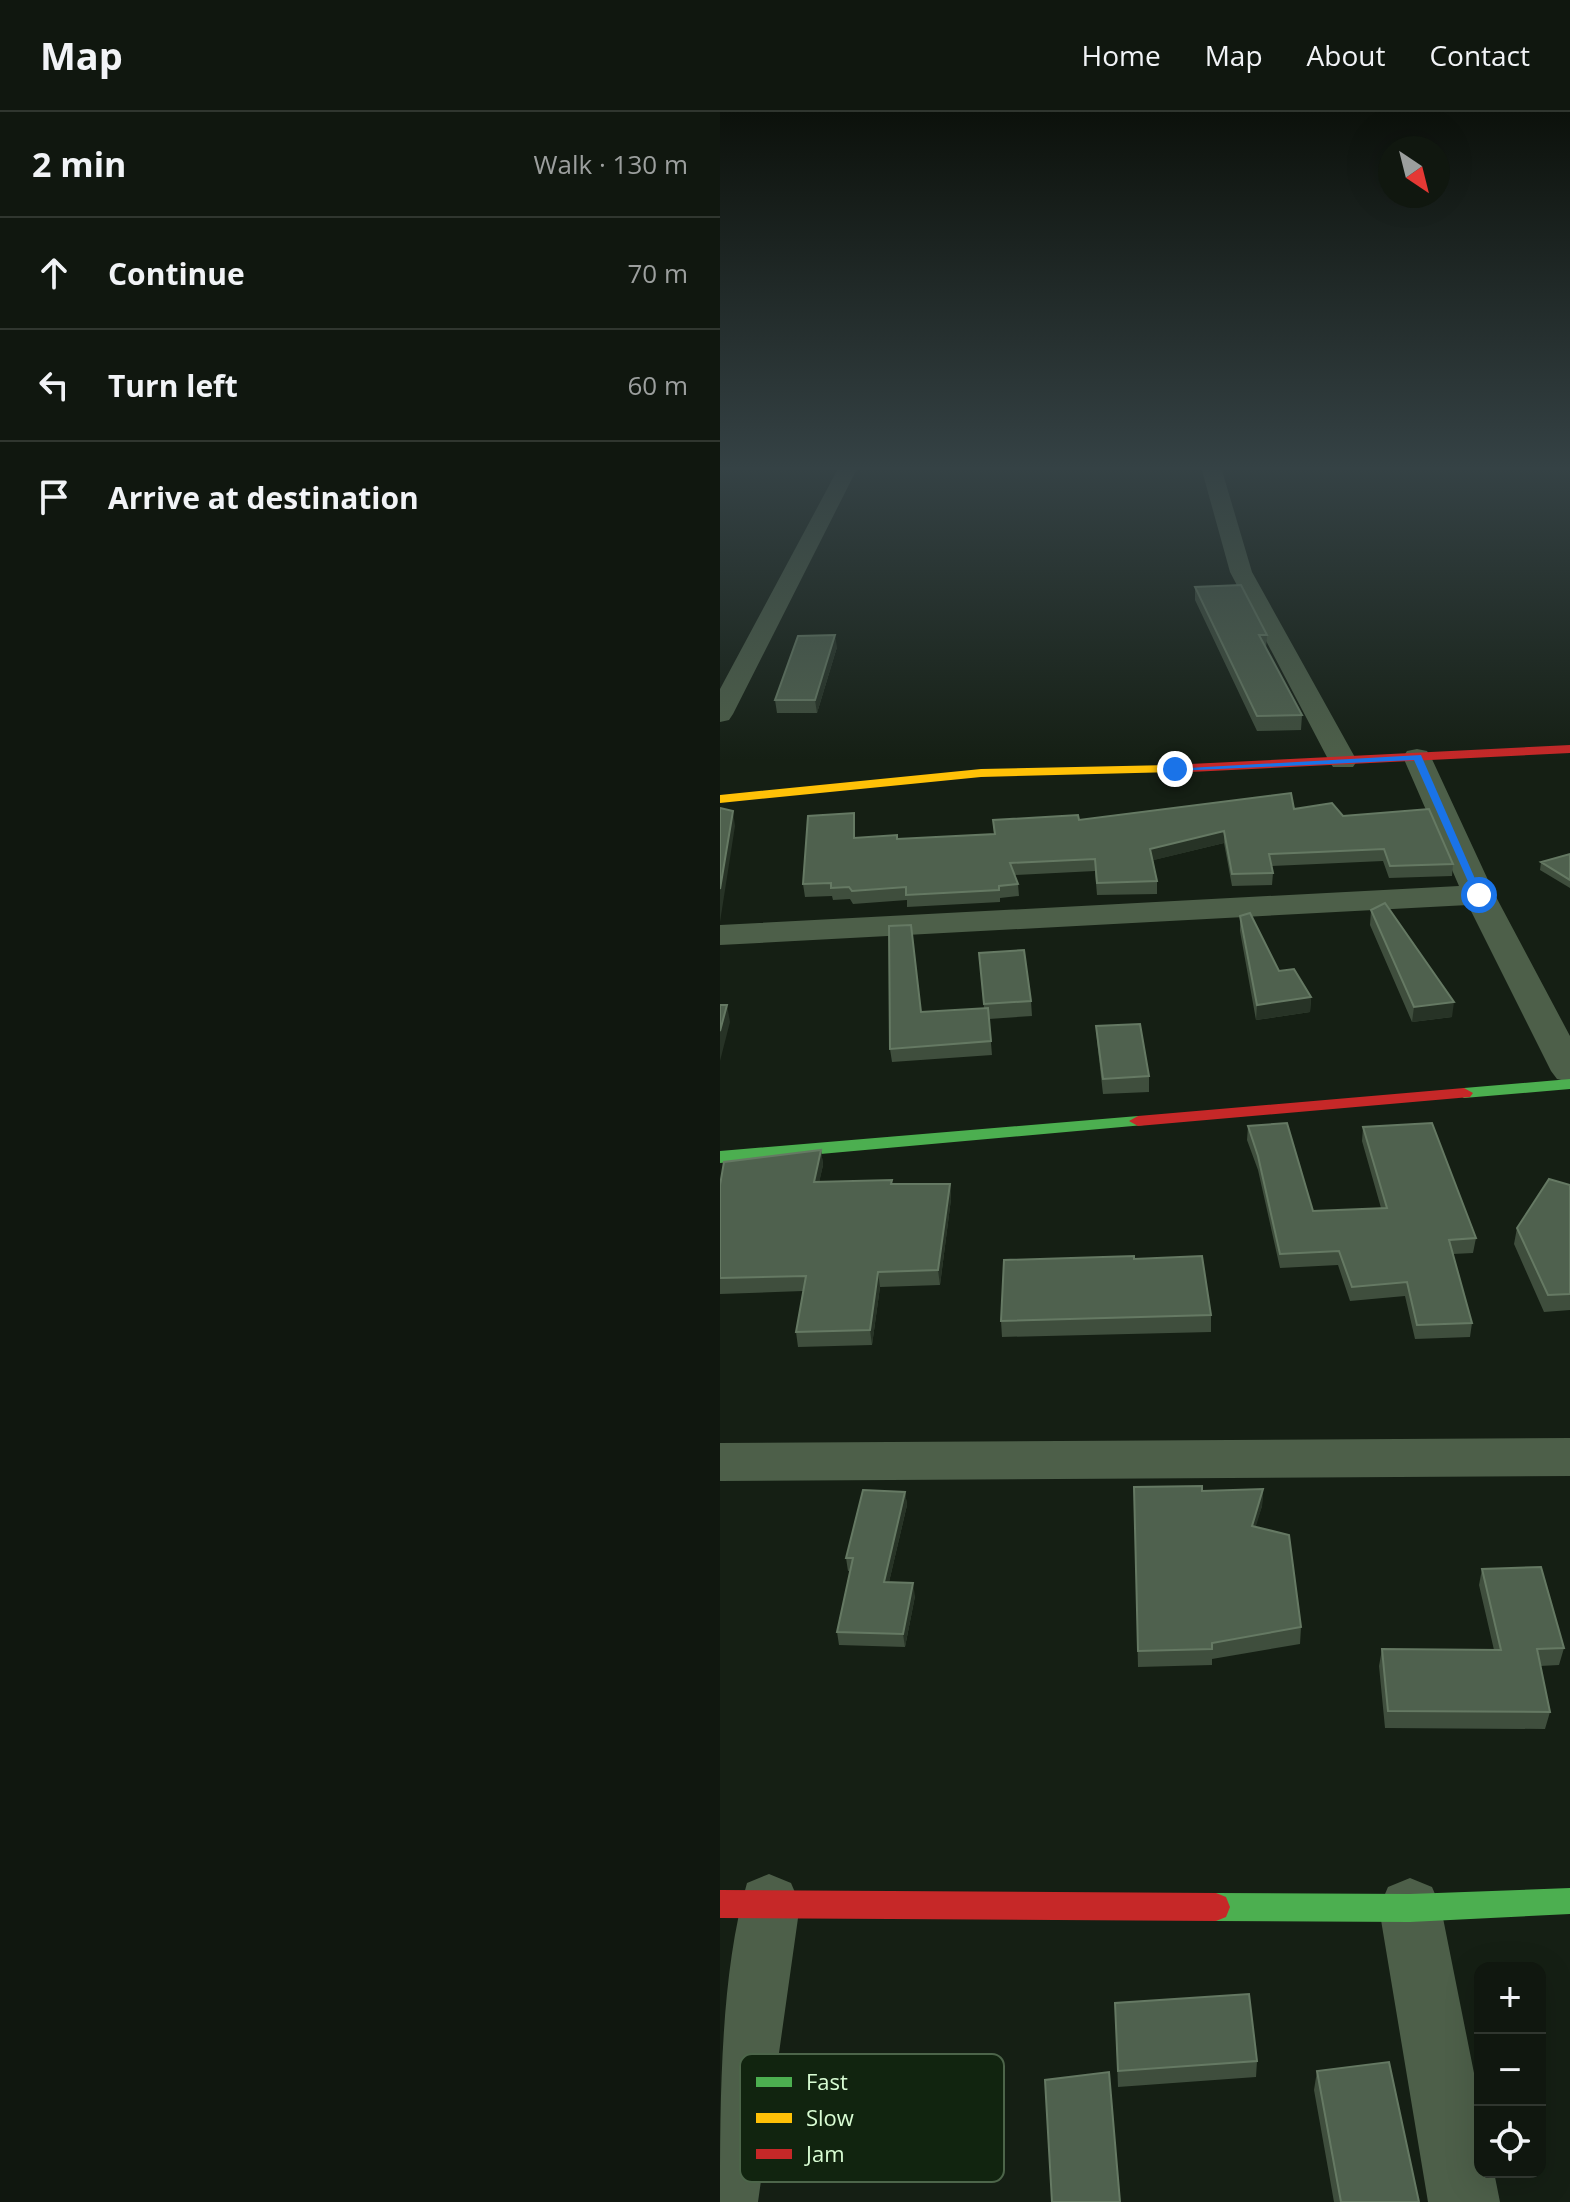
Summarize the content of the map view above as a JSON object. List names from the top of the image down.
{
  "legend": ["Fast", "Slow", "Jam"],
  "north": "bottom right",
  "page": {
    "header": "Map",
    "nav": [
      "Home",
      "Map",
      "About",
      "Contact"
    ],
    "heading": ["2 min", "Walk · 130 m"],
    "list": [
      ["Continue", "70 m"],
      ["Turn left", "60 m"],
      "Arrive at destination"
    ],
    "map_buttons": ["+", "−"]
  }
}
